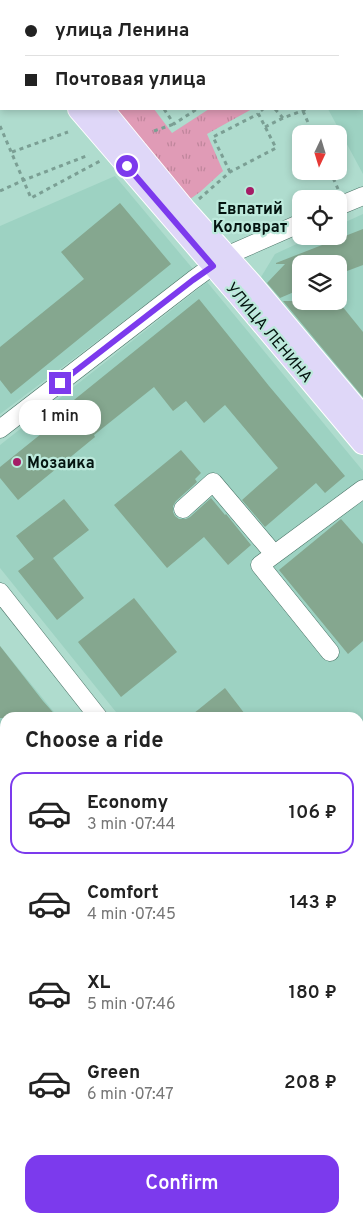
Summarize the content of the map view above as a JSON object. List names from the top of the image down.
{
  "streets": {
    "main road": ["УЛИЦА ЛЕНИНА"]
  },
  "places": ["Евпатий Коловрат", "Мозаика"],
  "north": "bottom",
  "page": {
    "banner": ["улица Ленина", "Почтовая улица"],
    "bubble": "1 min",
    "heading": "Choose a ride",
    "list": [
      {
        "name": "Economy",
        "note": "3 min · 07:44",
        "value": "106 ₽"
      },
      {
        "name": "Comfort",
        "note": "4 min · 07:45",
        "value": "143 ₽"
      },
      {
        "name": "XL",
        "note": "5 min · 07:46",
        "value": "180 ₽"
      },
      {
        "name": "Green",
        "note": "6 min · 07:47",
        "value": "208 ₽"
      }
    ],
    "buttons": "Confirm"
  }
}
